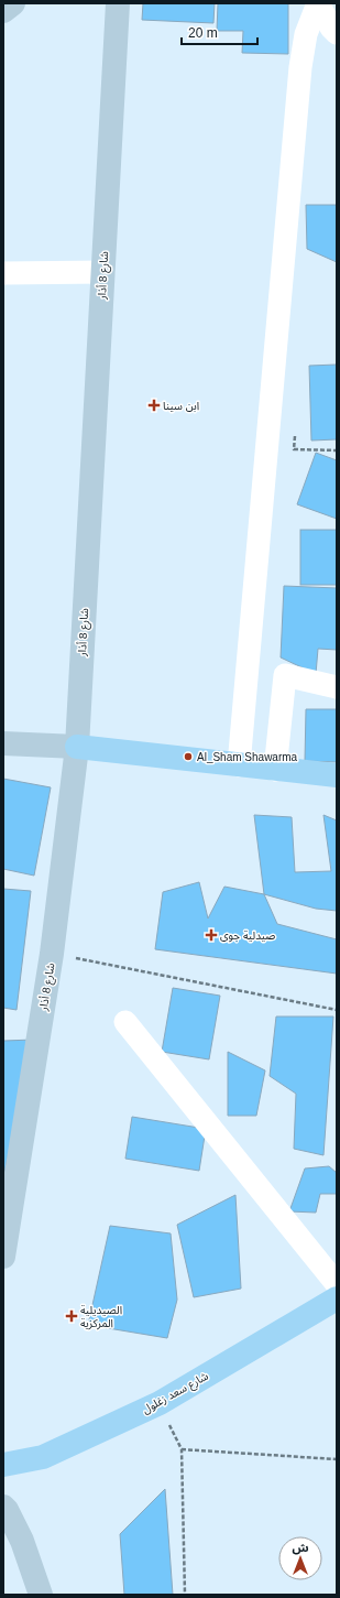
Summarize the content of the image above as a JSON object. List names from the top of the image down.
{
  "streets": {
    "main road": ["شارع 8 أذار", "شارع سعد زغلول"]
  },
  "places": {
    "health": ["ابن سينا", "صيدلية جوى", "الصيديلية المركزية"],
    "other": ["Al_Sham Shawarma"]
  },
  "scale_bar": "20 m",
  "north": "top"
}
